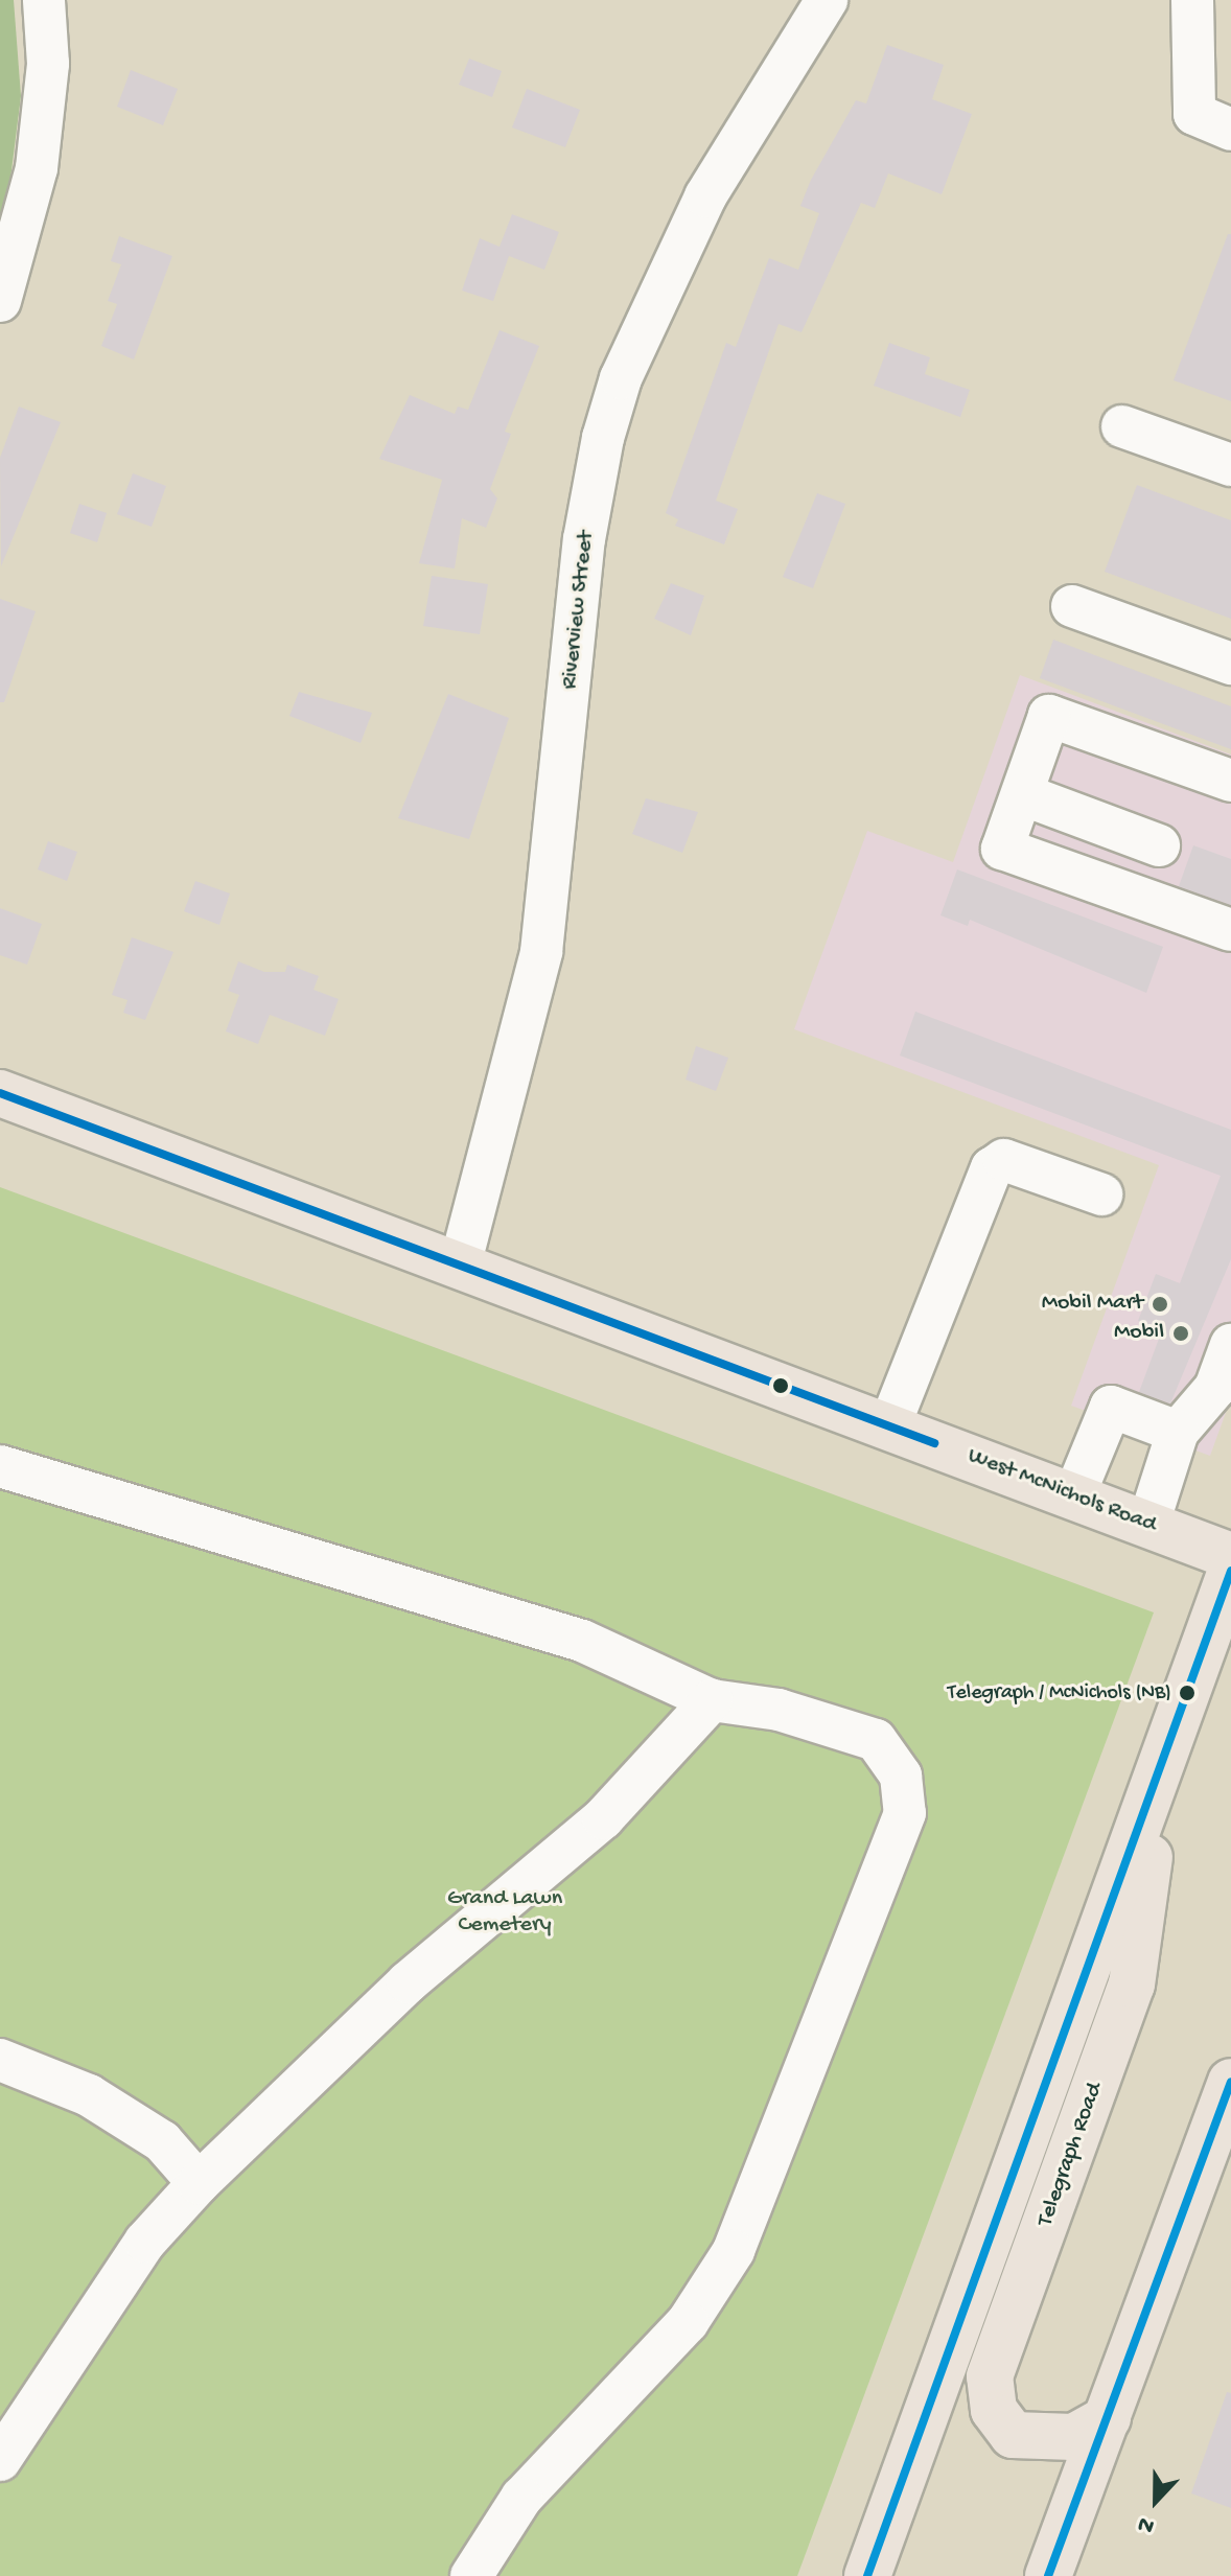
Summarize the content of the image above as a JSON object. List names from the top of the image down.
{
  "streets": {
    "main road": ["West McNichols Road", "Telegraph Road"],
    "street": ["Riverview Street"]
  },
  "crossings": [
    ["Riverview Street", "West McNichols Road"]
  ],
  "parks": ["Grand Lawn Cemetery"],
  "places": ["Mobil Mart", "Mobil", "Telegraph / McNichols (NB)"],
  "north": "bottom"
}
